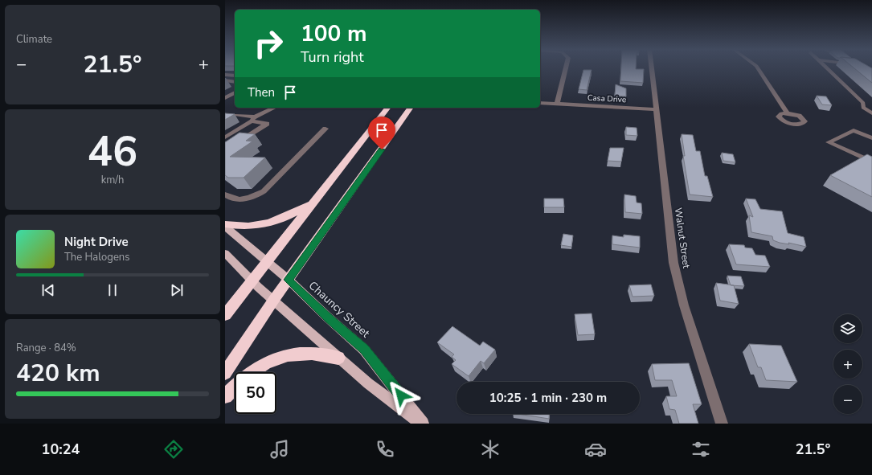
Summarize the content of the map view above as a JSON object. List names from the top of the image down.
{
  "streets": {
    "main road": ["Chauncy Street"],
    "street": ["Casa Drive", "Walnut Street"]
  },
  "crossings": [
    ["Casa Drive", "Walnut Street"]
  ],
  "page": {
    "tile": [
      "Climate",
      ["46", "km/h"],
      ["Range · 84%", "420 km"]
    ],
    "turn": ["100 m", "Turn right"],
    "heat": ["−", "21.5°", "+"],
    "then": "Then",
    "song": ["Night Drive", "The Halogens"],
    "map_buttons": ["+", "−"],
    "limit": "50",
    "trip": "10:25 · 1 min · 230 m",
    "tabs": ["10:24", "21.5°"]
  }
}
